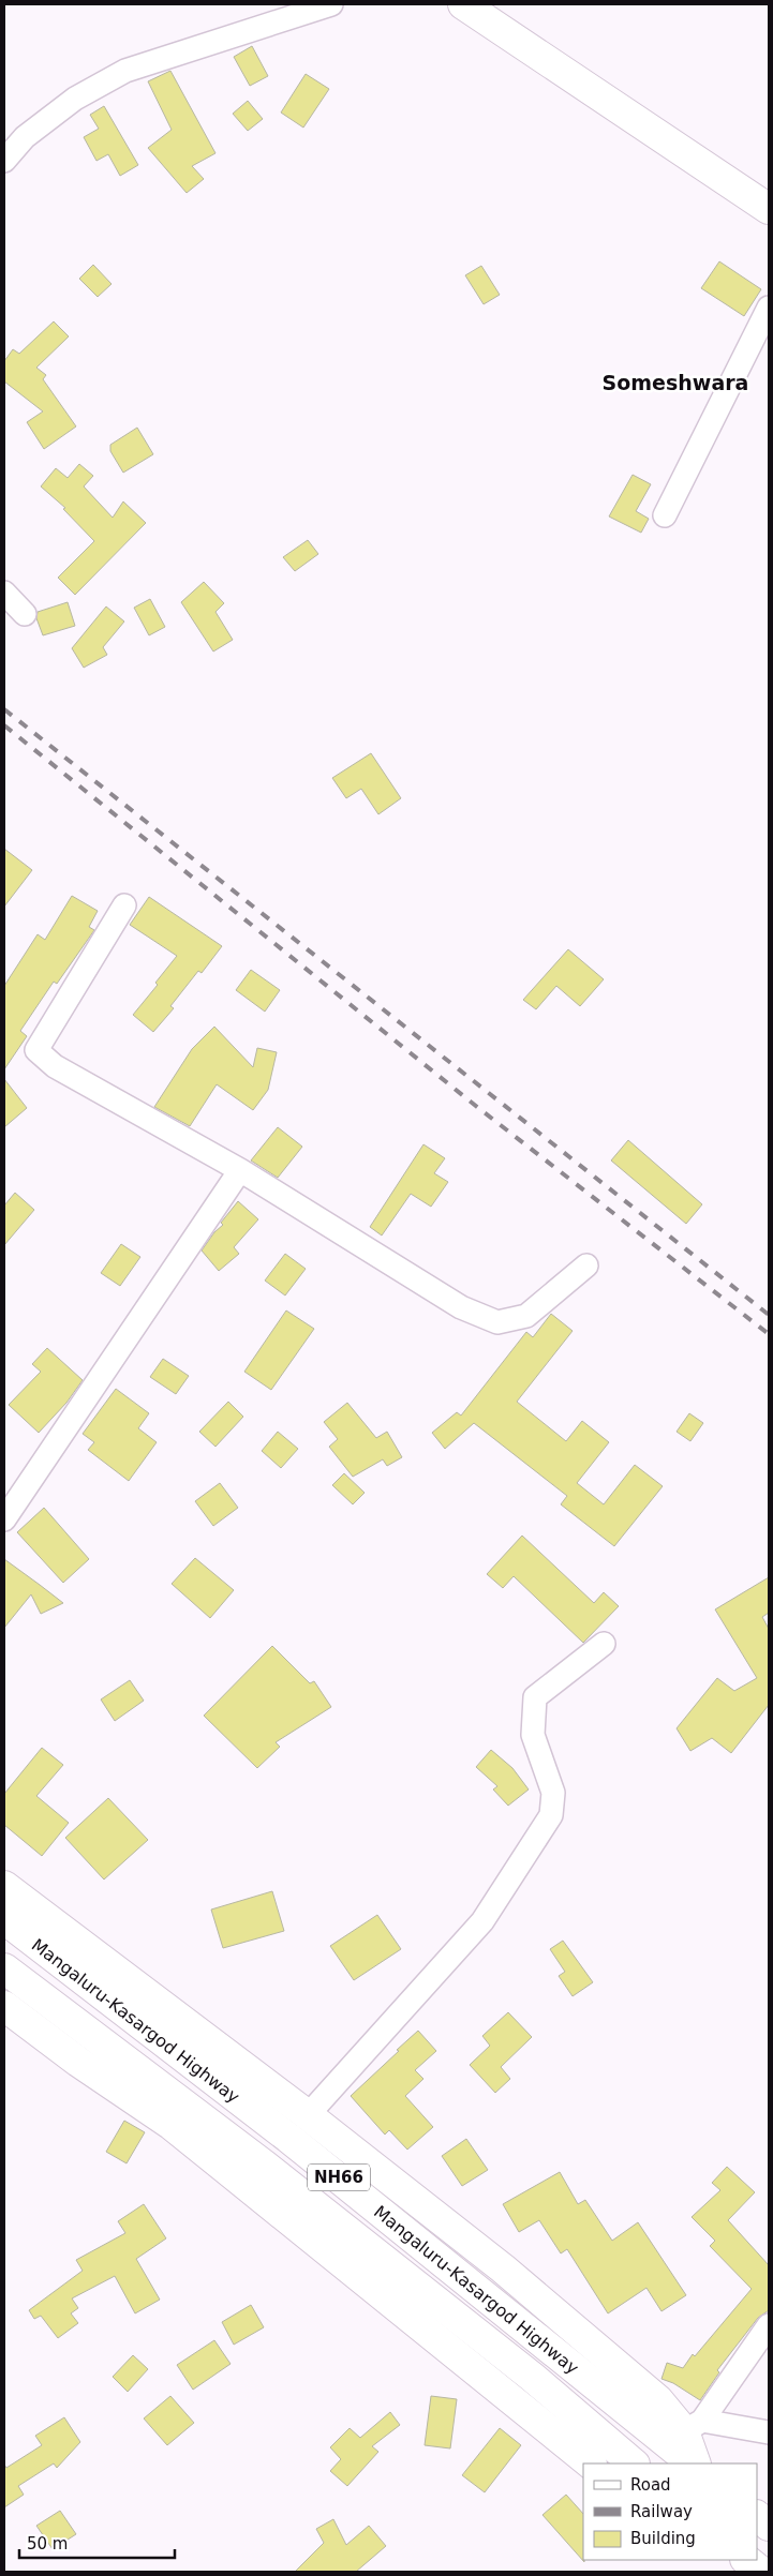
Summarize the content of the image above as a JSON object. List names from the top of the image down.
{
  "streets": {
    "main road": ["Mangaluru-Kasargod Highway", "NH66"]
  },
  "districts": ["Someshwara"],
  "legend": ["Road", "Railway", "Building"],
  "scale_bar": "50 m"
}
